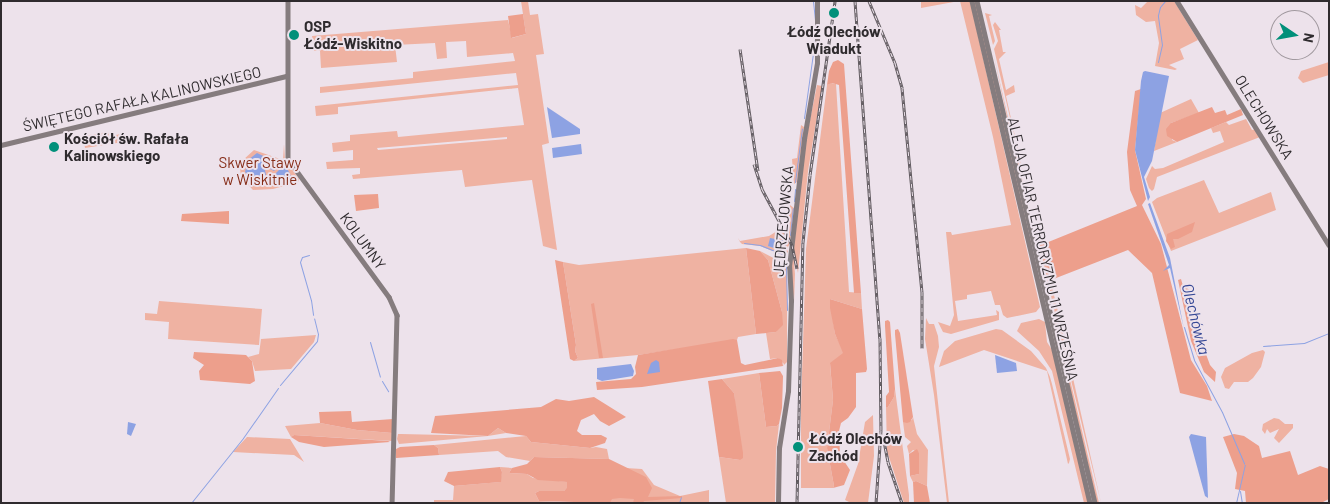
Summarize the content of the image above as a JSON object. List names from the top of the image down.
{
  "streets": {
    "street": [
      "ŚWIĘTEGO RAFAŁA KALINOWSKIEGO",
      "OLECHOWSKA",
      "JĘDRZEJOWSKA",
      "KOLUMNY",
      "ALEJA OFIAR TERRORYZMU 11 WRZEŚNIA"
    ]
  },
  "crossings": [
    ["ŚWIĘTEGO RAFAŁA KALINOWSKIEGO", "KOLUMNY"]
  ],
  "water": ["Olechówka"],
  "parks": ["Skwer Stawy w Wiskitnie"],
  "places": [
    "Łódź Olechów Wiadukt",
    "OSP Łódź-Wiskitno",
    "Kościół św. Rafała Kalinowskiego",
    "Łódź Olechów Zachód"
  ],
  "north": "right"
}
